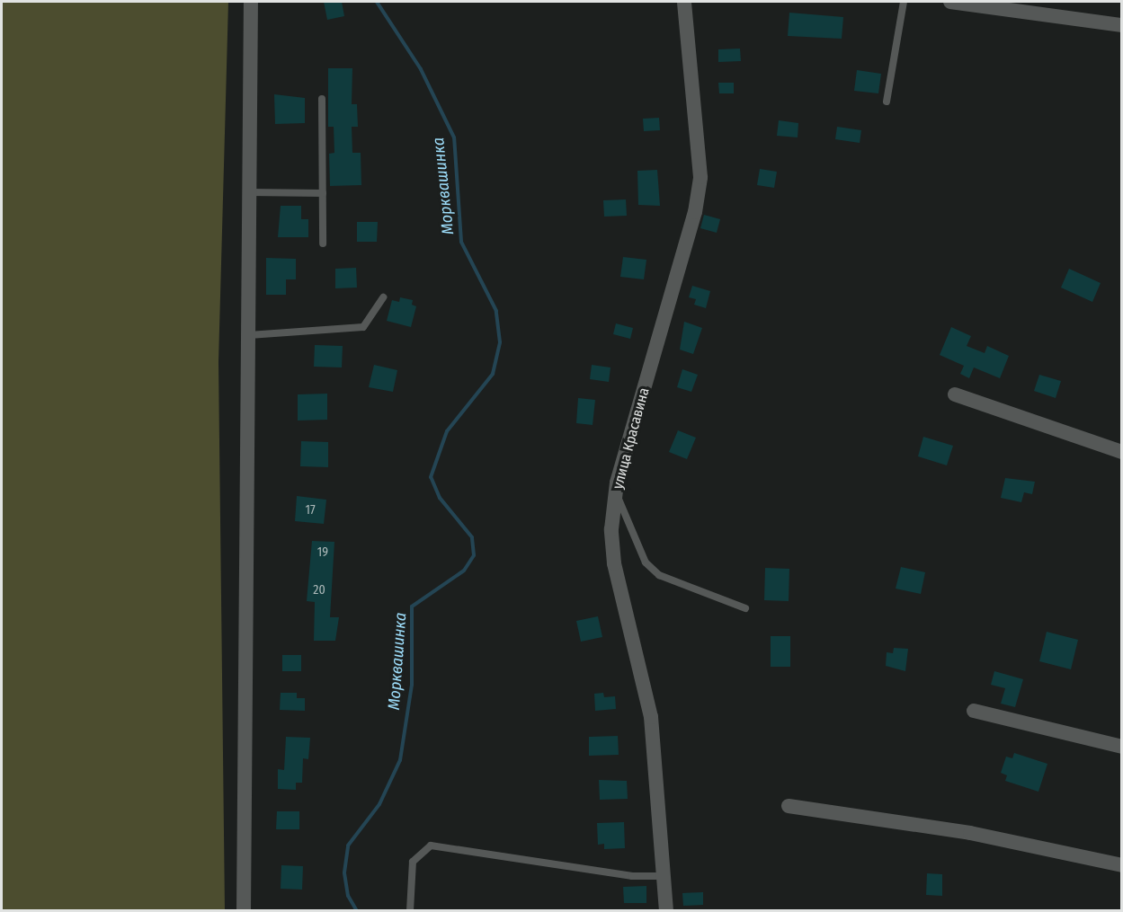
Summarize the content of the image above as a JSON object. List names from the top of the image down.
{
  "streets": {
    "street": ["улица Красавина"]
  },
  "water": ["Морквашинка"],
  "house_numbers": ["17", "19", "20"]
}
